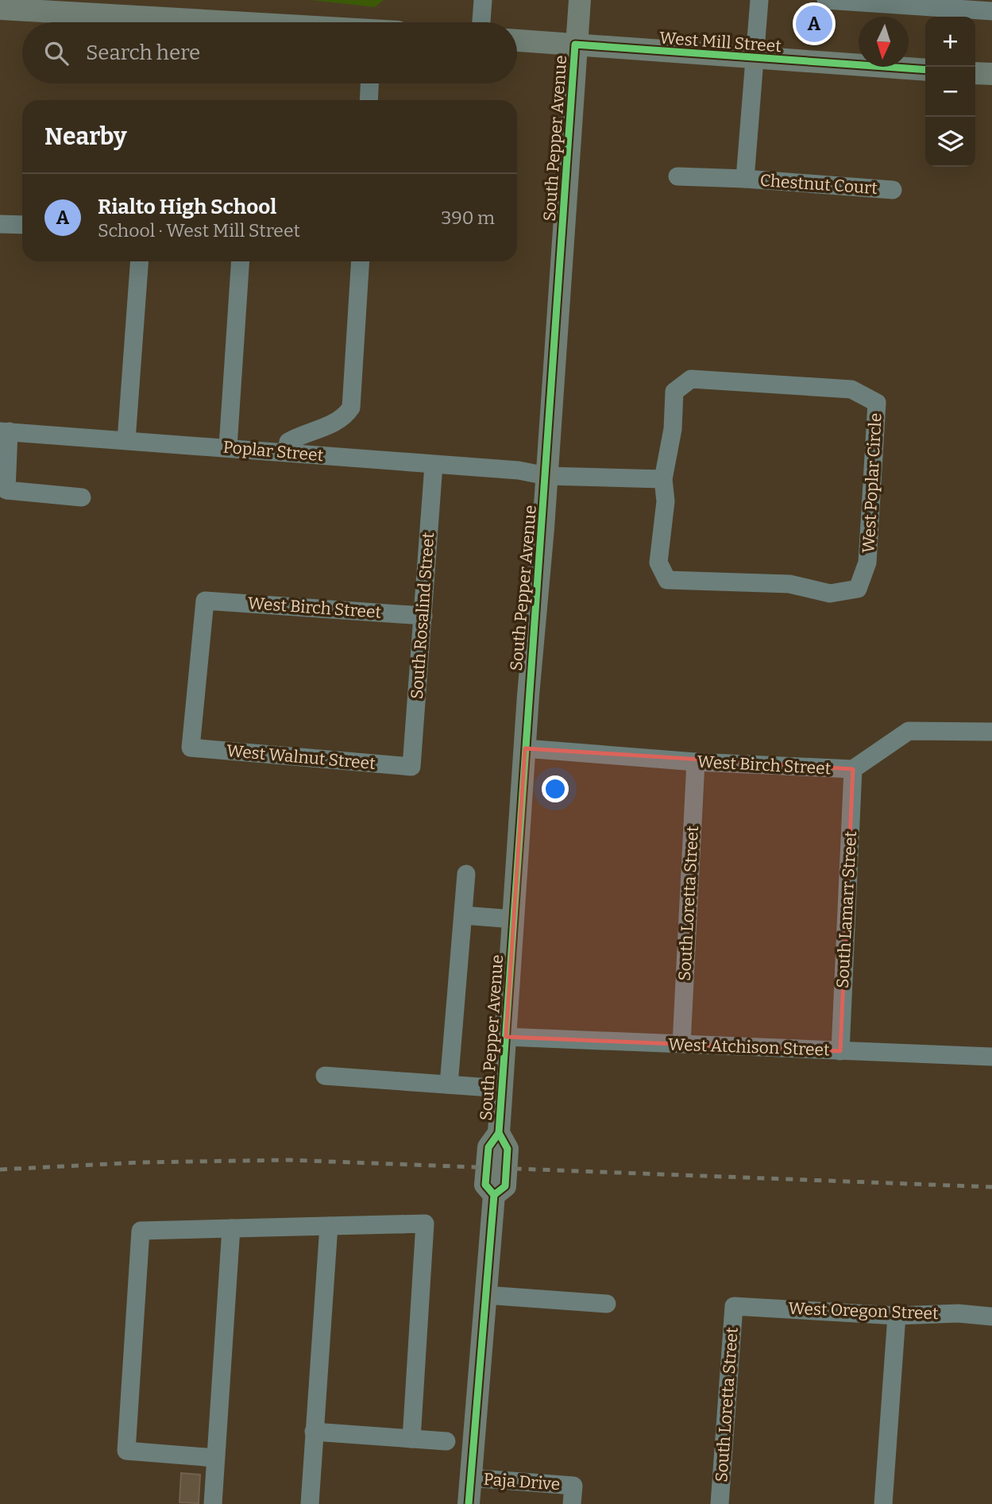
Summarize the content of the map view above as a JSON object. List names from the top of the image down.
{
  "streets": {
    "main road": ["West Mill Street", "South Pepper Avenue"],
    "street": [
      "Chestnut Court",
      "Poplar Street",
      "West Poplar Circle",
      "West Birch Street",
      "South Rosalind Street",
      "West Walnut Street",
      "South Loretta Street",
      "South Lamarr Street",
      "West Atchison Street",
      "West Oregon Street",
      "Paja Drive"
    ]
  },
  "crossings": [
    ["West Mill Street", "South Pepper Avenue"],
    ["West Mill Street", "Chestnut Court"],
    ["South Pepper Avenue", "Poplar Street"],
    ["South Pepper Avenue", "West Birch Street"],
    ["South Pepper Avenue", "West Atchison Street"],
    ["South Pepper Avenue", "Paja Drive"],
    ["Poplar Street", "West Poplar Circle"],
    ["Poplar Street", "South Rosalind Street"],
    ["West Birch Street", "South Rosalind Street"],
    ["West Birch Street", "West Walnut Street"],
    ["West Birch Street", "South Loretta Street"],
    ["West Birch Street", "South Lamarr Street"],
    ["South Rosalind Street", "West Walnut Street"],
    ["South Loretta Street", "West Atchison Street"],
    ["South Loretta Street", "West Oregon Street"],
    ["South Lamarr Street", "West Atchison Street"]
  ],
  "north": "bottom",
  "page": {
    "pins": "A",
    "map_buttons": ["+", "−"],
    "search": "Search here",
    "heading": "Nearby",
    "list": [
      {
        "mark": "A",
        "name": "Rialto High School",
        "note": "School · West Mill Street",
        "value": "390 m"
      }
    ]
  }
}
